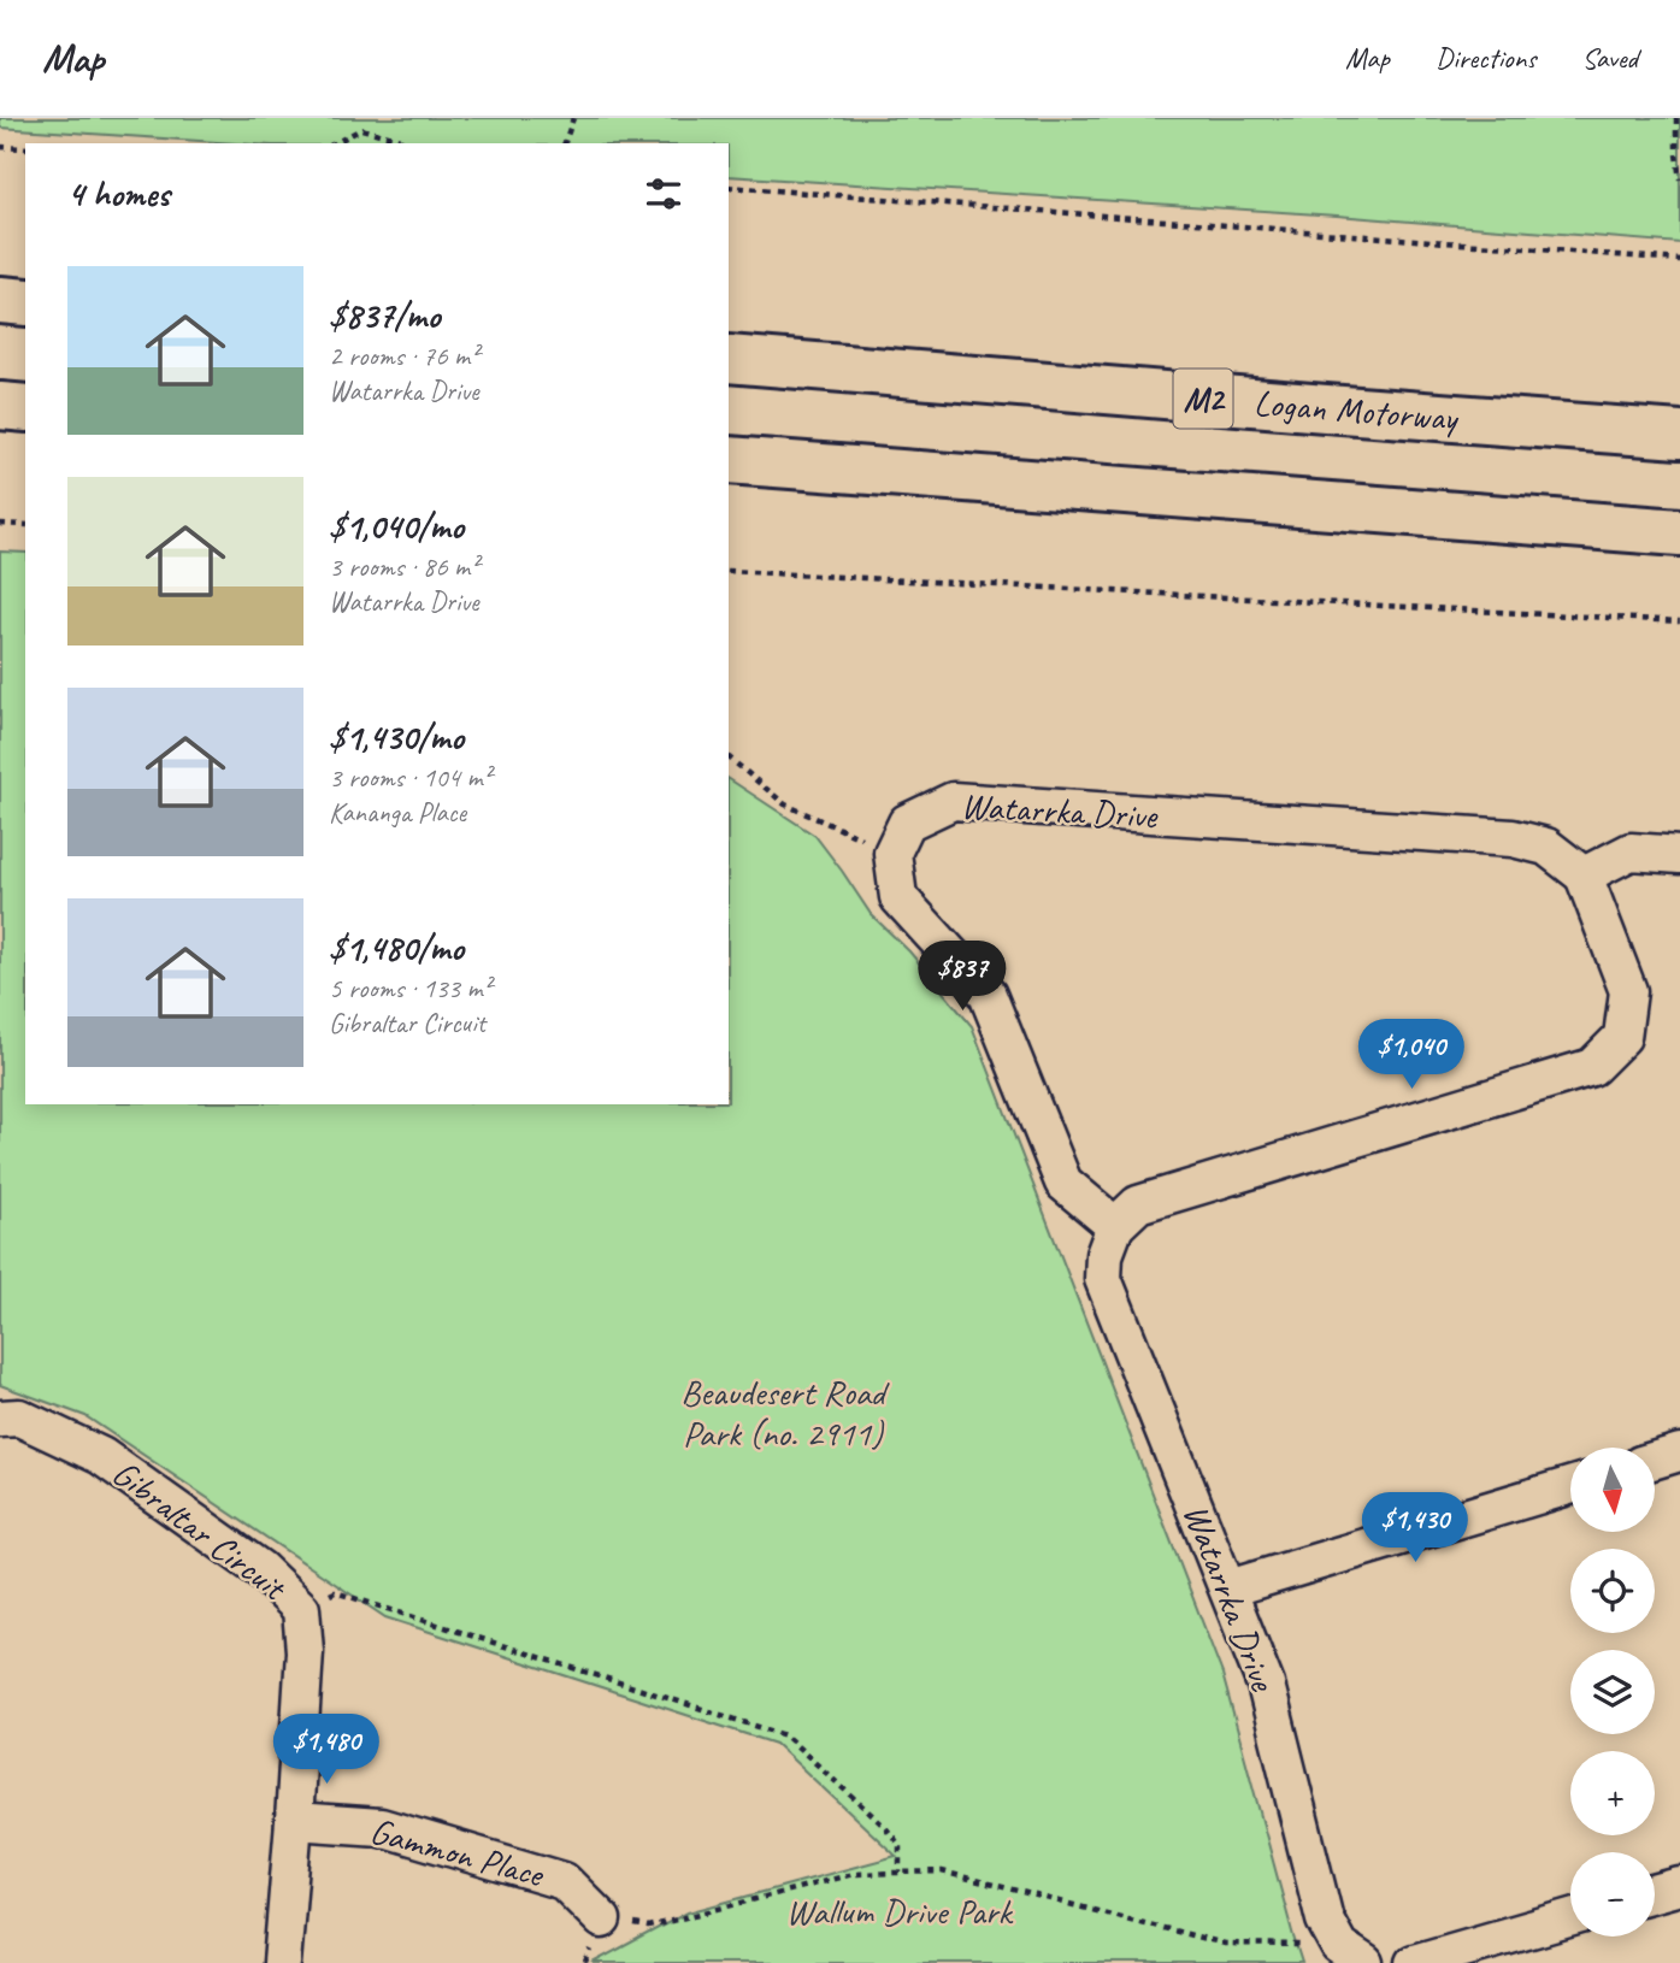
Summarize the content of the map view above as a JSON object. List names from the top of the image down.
{
  "streets": {
    "highway": ["M2", "Logan Motorway"],
    "street": ["Watarrka Drive", "Gibraltar Circuit", "Gammon Place"]
  },
  "crossings": [
    ["Gibraltar Circuit", "Gammon Place"]
  ],
  "parks": ["Beaudesert Road Park (no. 2911)", "Wallum Drive Park"],
  "north": "bottom",
  "page": {
    "header": "Map",
    "nav": ["Map", "Directions", "Saved"],
    "heading": "4 homes",
    "list": [
      {
        "name": "$837/mo",
        "note": "2 rooms · 76 m² · Watarrka Drive"
      },
      {
        "name": "$1,040/mo",
        "note": "3 rooms · 86 m² · Watarrka Drive"
      },
      {
        "name": "$1,430/mo",
        "note": "3 rooms · 104 m² · Kananga Place"
      },
      {
        "name": "$1,480/mo",
        "note": "5 rooms · 133 m² · Gibraltar Circuit"
      }
    ],
    "price": [
      "$837",
      "$1,040",
      "$1,430",
      "$1,480"
    ],
    "map_buttons": ["+", "−"]
  }
}
